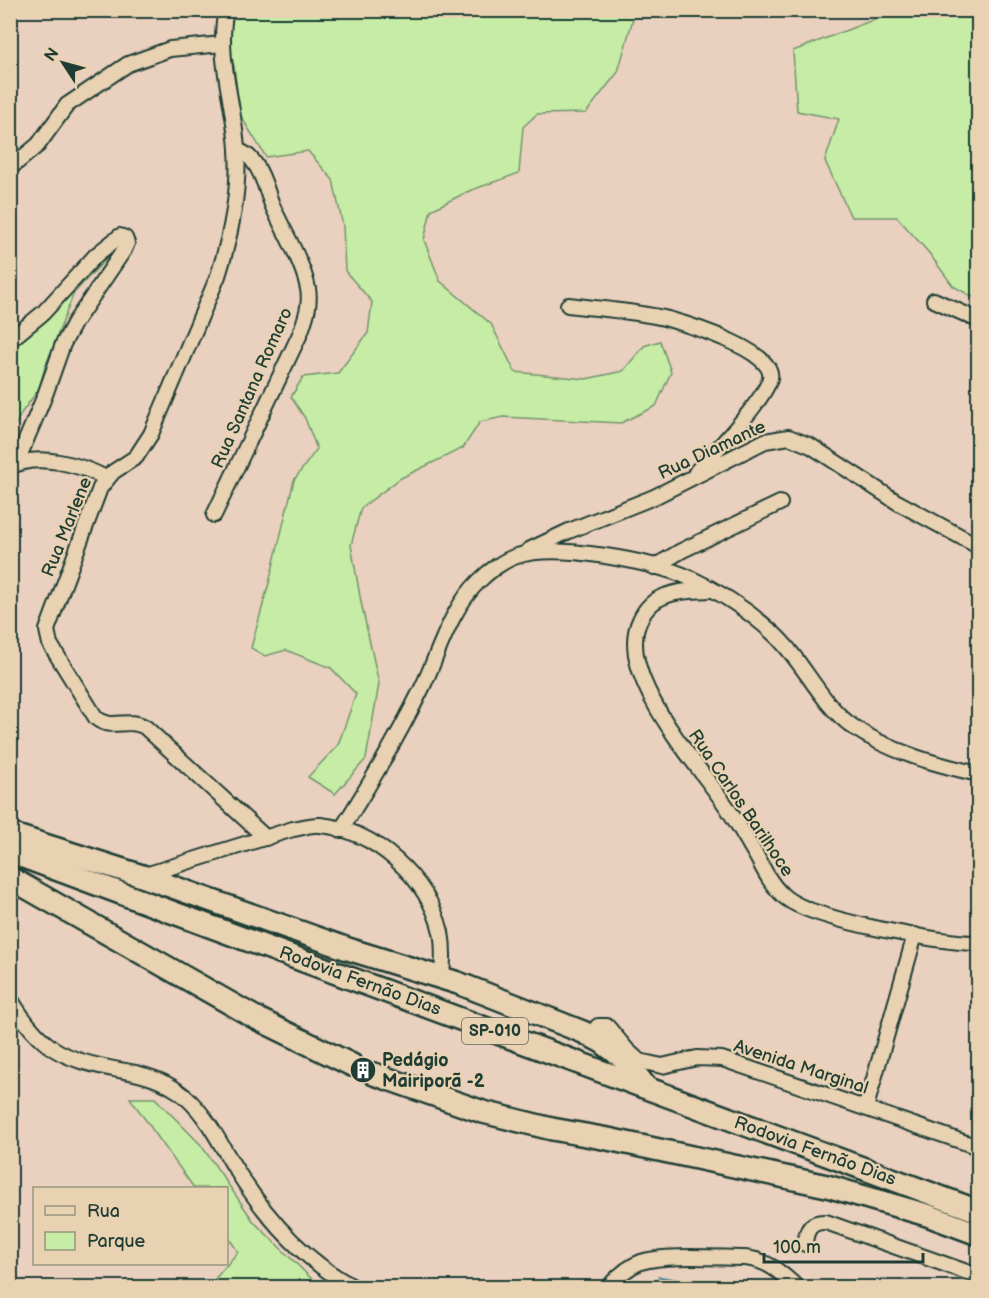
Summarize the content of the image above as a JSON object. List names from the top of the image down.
{
  "streets": {
    "highway": ["Rodovia Fernão Dias", "SP-010"],
    "street": [
      "Rua Santana Romaro",
      "Rua Diamante",
      "Rua Marlene",
      "Rua Carlos Barilhoce",
      "Avenida Marginal"
    ]
  },
  "crossings": [
    ["Rua Santana Romaro", "Rua Marlene"]
  ],
  "places": {
    "building": ["Pedágio Mairiporã -2"]
  },
  "legend": ["Rua", "Parque"],
  "scale_bar": "100 m",
  "north": "top left"
}
